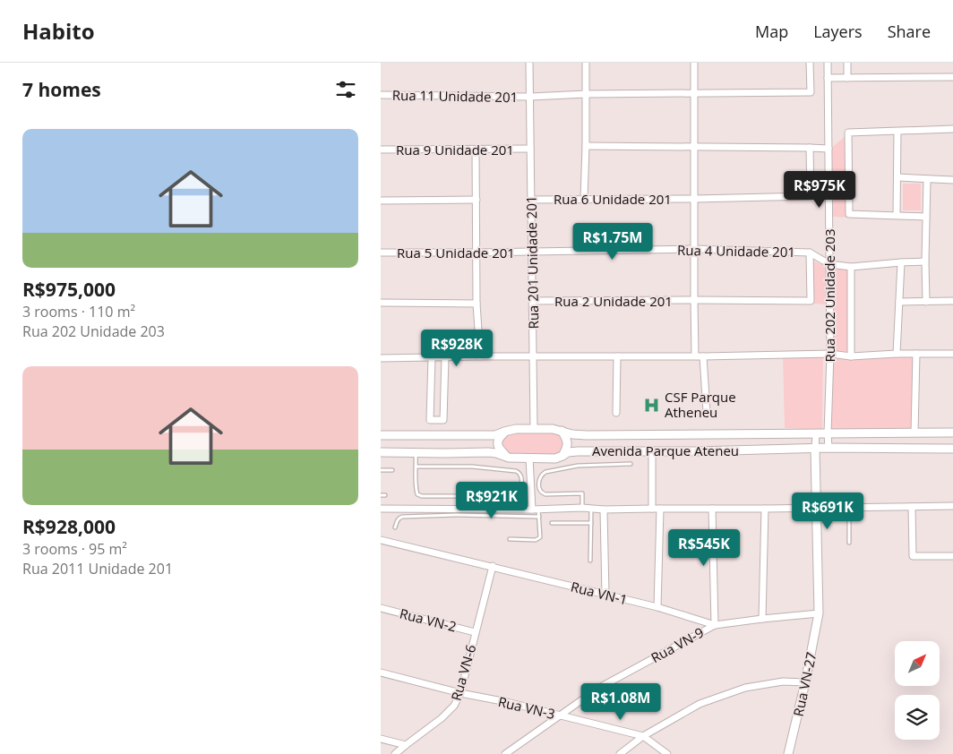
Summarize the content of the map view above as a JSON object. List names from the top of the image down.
{
  "streets": {
    "street": [
      "Rua 11 Unidade 201",
      "Rua 9 Unidade 201",
      "Rua 6 Unidade 201",
      "Rua 4 Unidade 201",
      "Rua 5 Unidade 201",
      "Rua 201 Unidade 201",
      "Rua 202 Unidade 203",
      "Rua 2 Unidade 201",
      "Avenida Parque Ateneu",
      "Rua VN-1",
      "Rua VN-2",
      "Rua VN-9",
      "Rua VN-6",
      "Rua VN-27",
      "Rua VN-3"
    ]
  },
  "crossings": [
    ["Rua 11 Unidade 201", "Rua 201 Unidade 201"],
    ["Rua 9 Unidade 201", "Rua 201 Unidade 201"],
    ["Rua 6 Unidade 201", "Rua 201 Unidade 201"],
    ["Rua 4 Unidade 201", "Rua 5 Unidade 201"],
    ["Rua 4 Unidade 201", "Rua 201 Unidade 201"],
    ["Rua 4 Unidade 201", "Rua 202 Unidade 203"],
    ["Rua 4 Unidade 201", "Rua 2 Unidade 201"],
    ["Rua 5 Unidade 201", "Rua 201 Unidade 201"],
    ["Rua 201 Unidade 201", "Rua 2 Unidade 201"],
    ["Rua 201 Unidade 201", "Avenida Parque Ateneu"],
    ["Rua 202 Unidade 203", "Avenida Parque Ateneu"],
    ["Avenida Parque Ateneu", "Rua VN-27"],
    ["Rua VN-1", "Rua VN-9"],
    ["Rua VN-1", "Rua VN-6"],
    ["Rua VN-1", "Rua VN-27"],
    ["Rua VN-2", "Rua VN-6"],
    ["Rua VN-9", "Rua VN-3"],
    ["Rua VN-6", "Rua VN-3"]
  ],
  "places": {
    "hospital": ["CSF Parque Atheneu"]
  },
  "north": "top right",
  "page": {
    "header": "Habito",
    "nav": ["Map", "Layers", "Share"],
    "heading": "7 homes",
    "list": [
      {
        "name": "R$975,000",
        "note": "3 rooms · 110 m² · Rua 202 Unidade 203"
      },
      {
        "name": "R$928,000",
        "note": "3 rooms · 95 m² · Rua 2011 Unidade 201"
      }
    ],
    "price": [
      "R$975K",
      "R$1.75M",
      "R$928K",
      "R$921K",
      "R$691K",
      "R$545K",
      "R$1.08M"
    ]
  }
}
